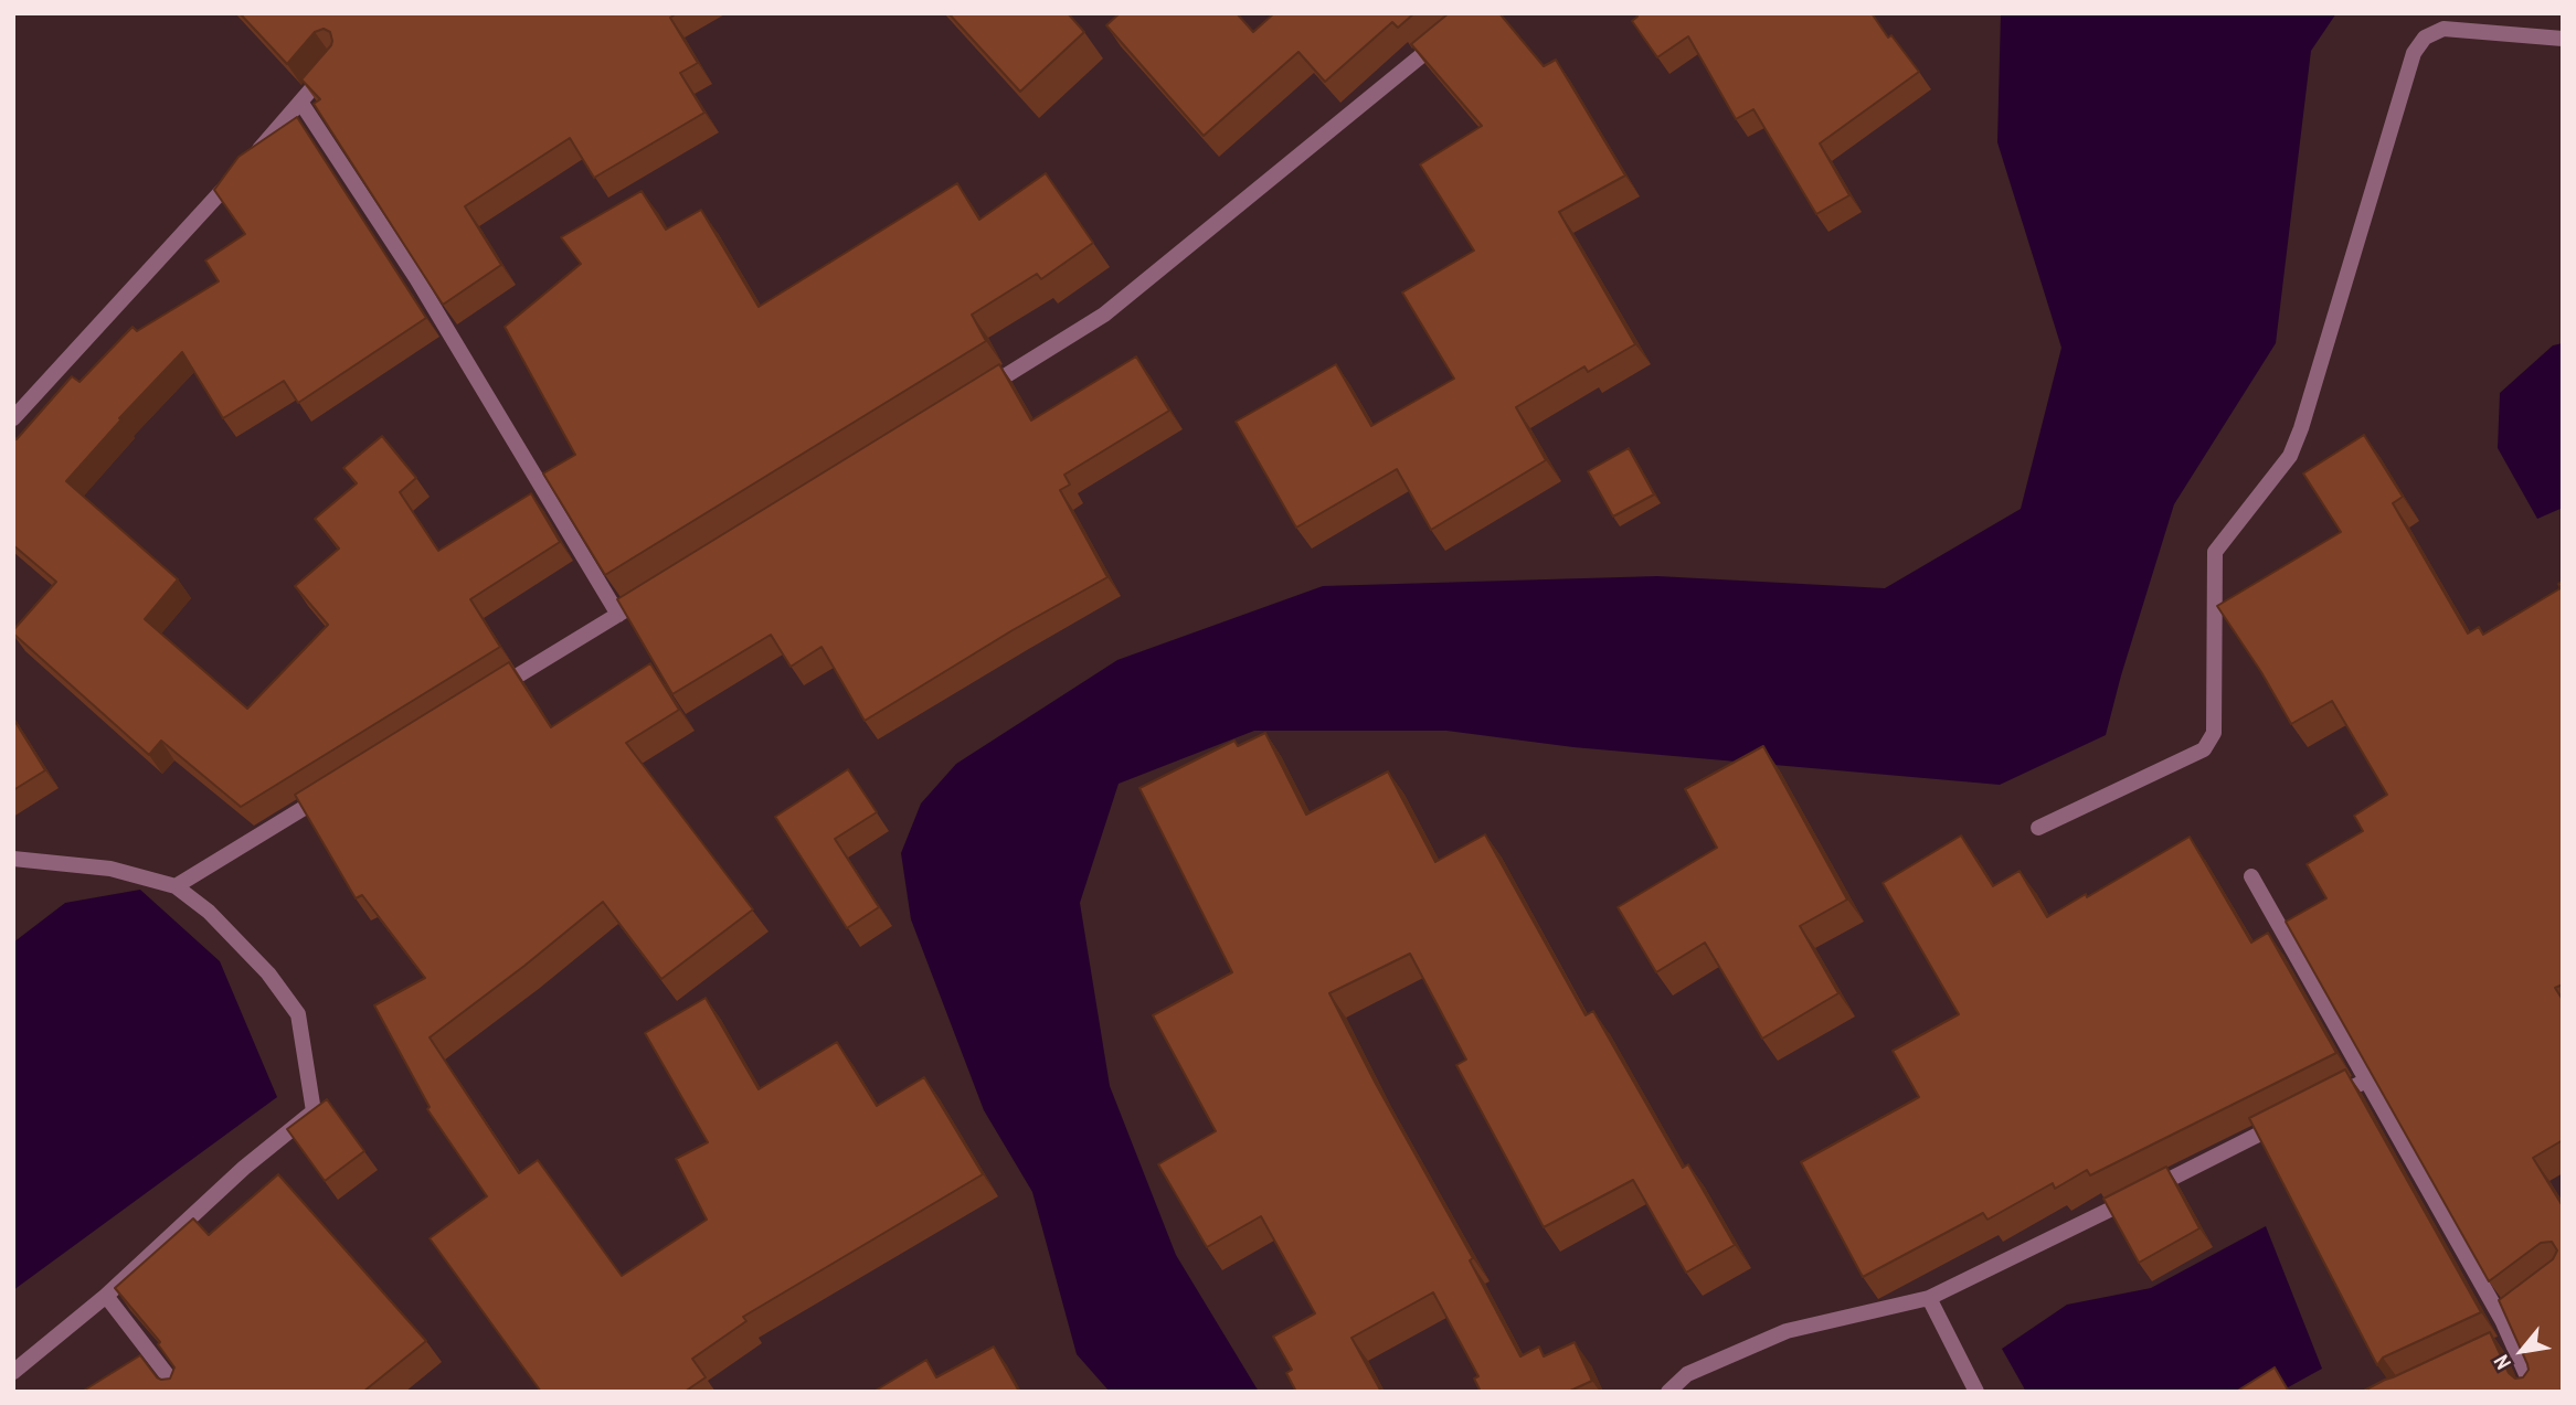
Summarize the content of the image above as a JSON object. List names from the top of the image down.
{
  "north": "bottom left"
}
